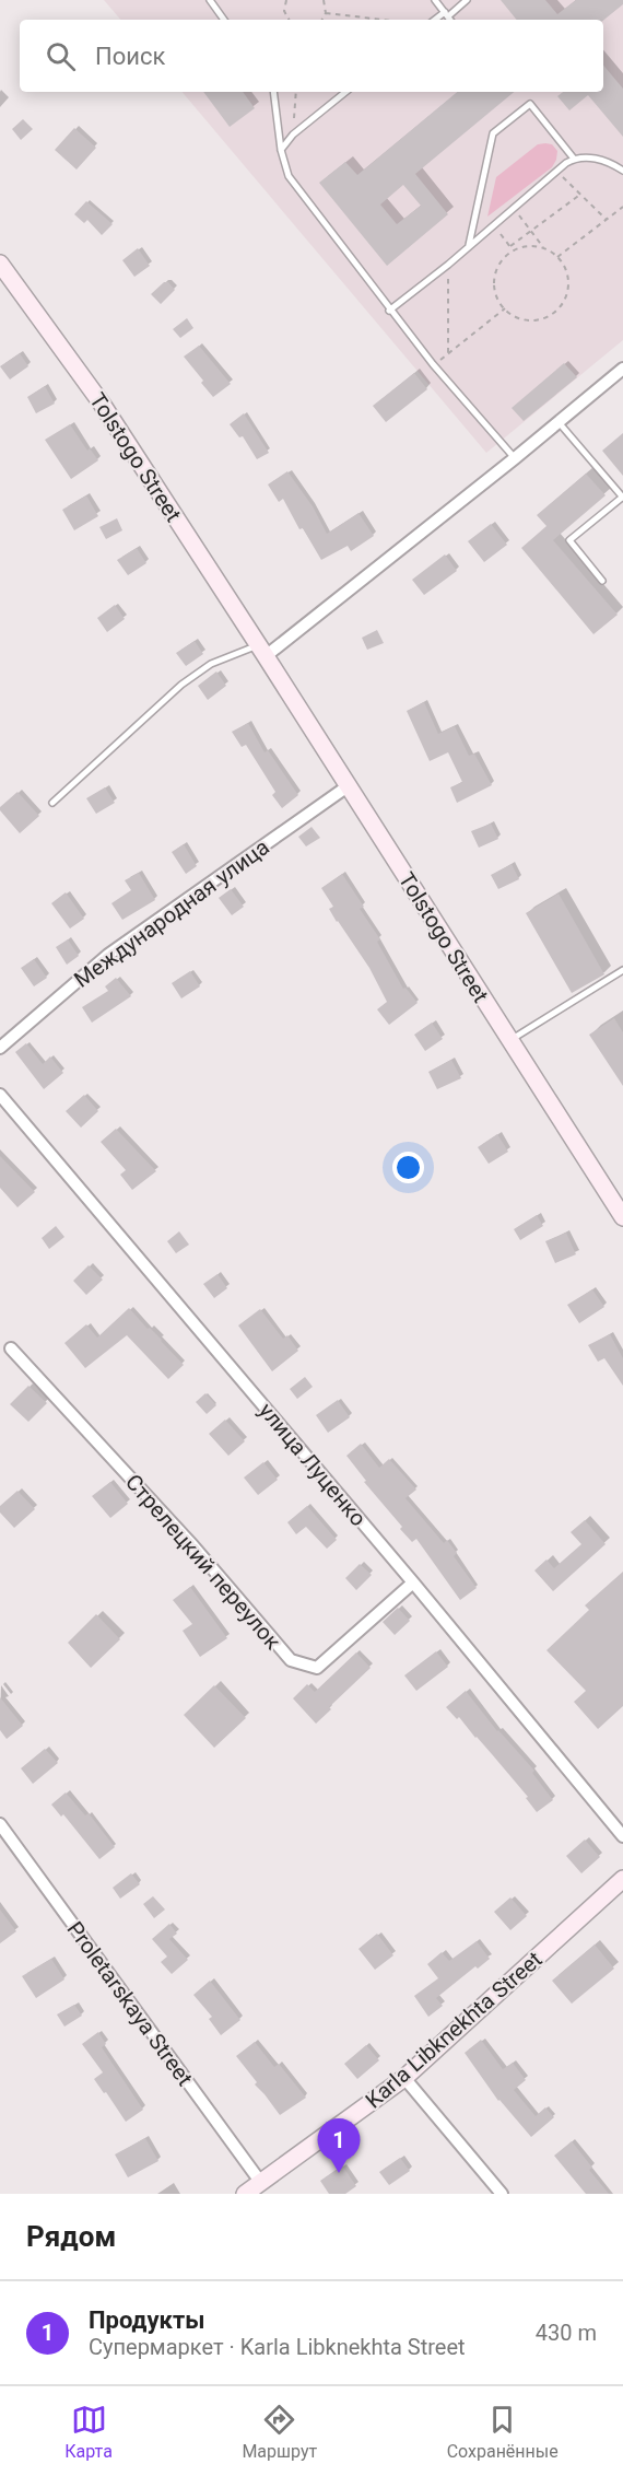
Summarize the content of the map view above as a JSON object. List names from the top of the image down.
{
  "streets": {
    "main road": ["Tolstogo Street", "Karla Libknekhta Street"],
    "street": [
      "Международная улица",
      "улица Луценко",
      "Стрелецкий переулок",
      "Proletarskaya Street"
    ]
  },
  "crossings": [
    ["Tolstogo Street", "Международная улица"],
    ["улица Луценко", "Стрелецкий переулок"],
    ["Proletarskaya Street", "Karla Libknekhta Street"]
  ],
  "page": {
    "search": "Поиск",
    "pins": "1",
    "heading": "Рядом",
    "list": [
      {
        "mark": "1",
        "name": "Продукты",
        "note": "Супермаркет · Karla Libknekhta Street",
        "value": "430 m"
      }
    ],
    "nav": ["Карта", "Маршрут", "Сохранённые"]
  }
}
